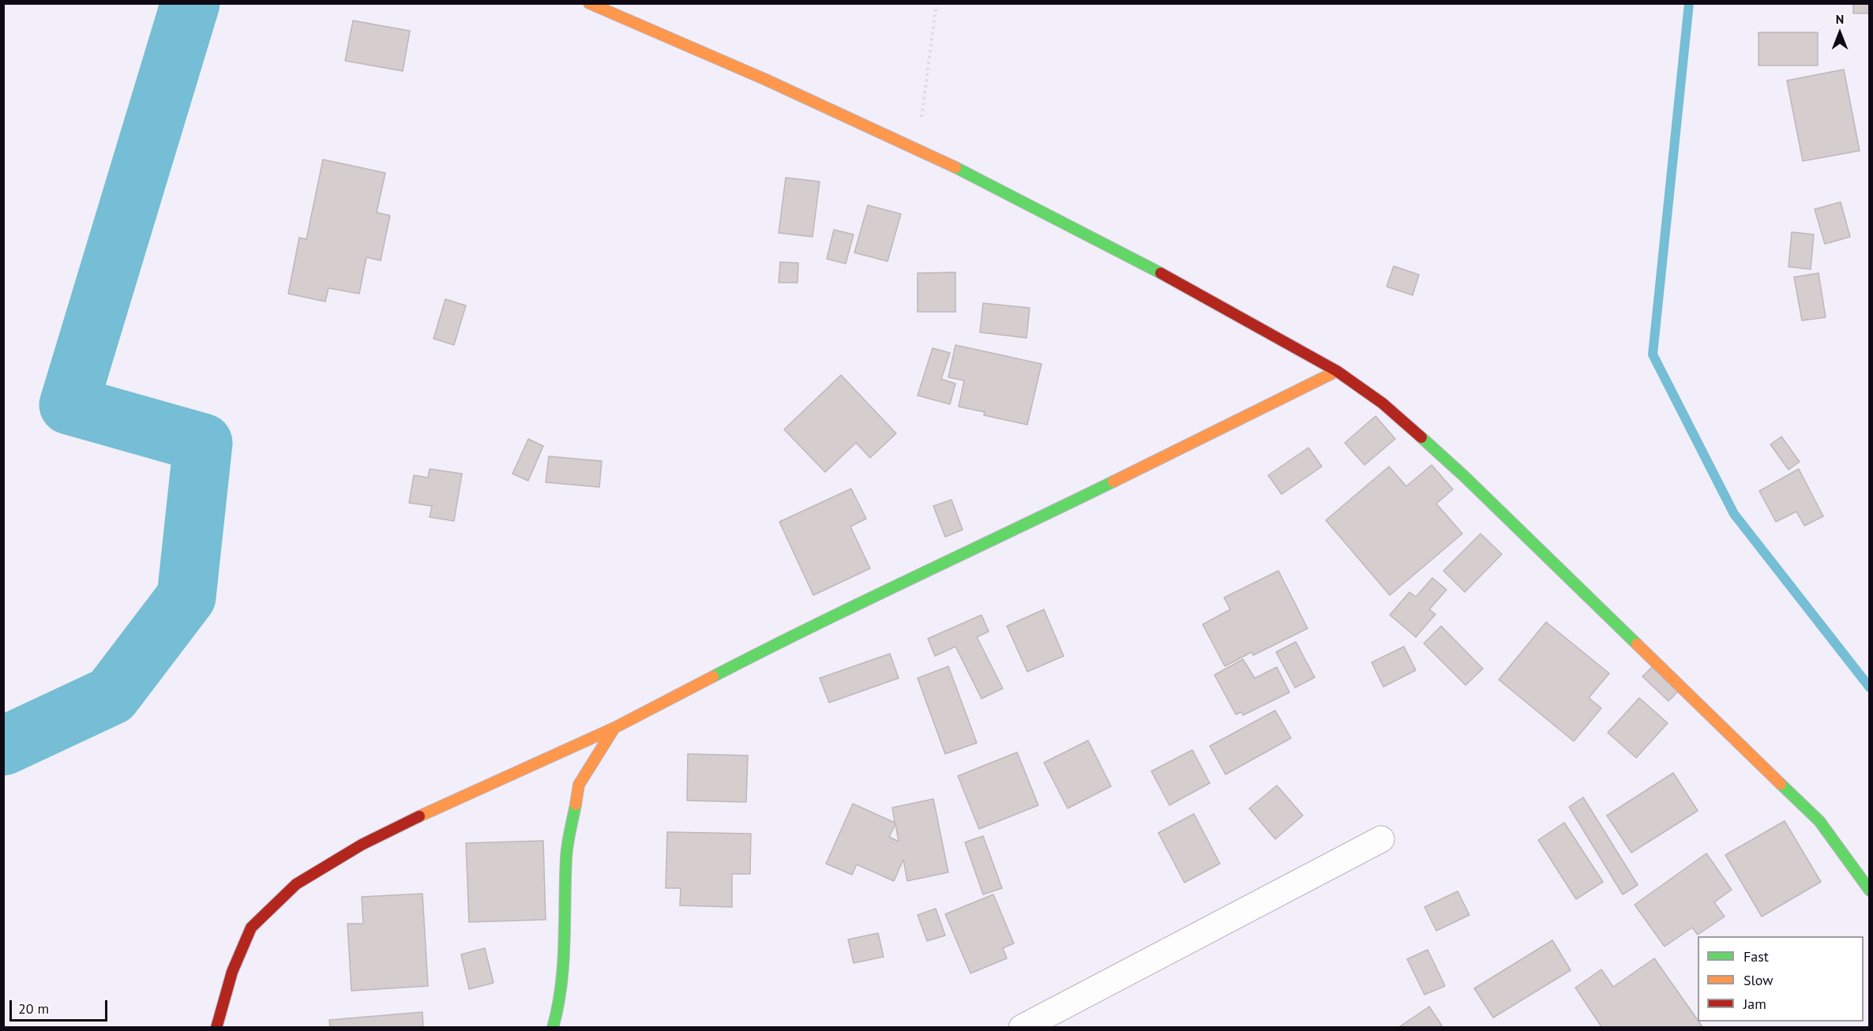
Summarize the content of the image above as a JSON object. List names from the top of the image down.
{
  "legend": ["Fast", "Slow", "Jam"],
  "scale_bar": "20 m",
  "north": "top"
}
